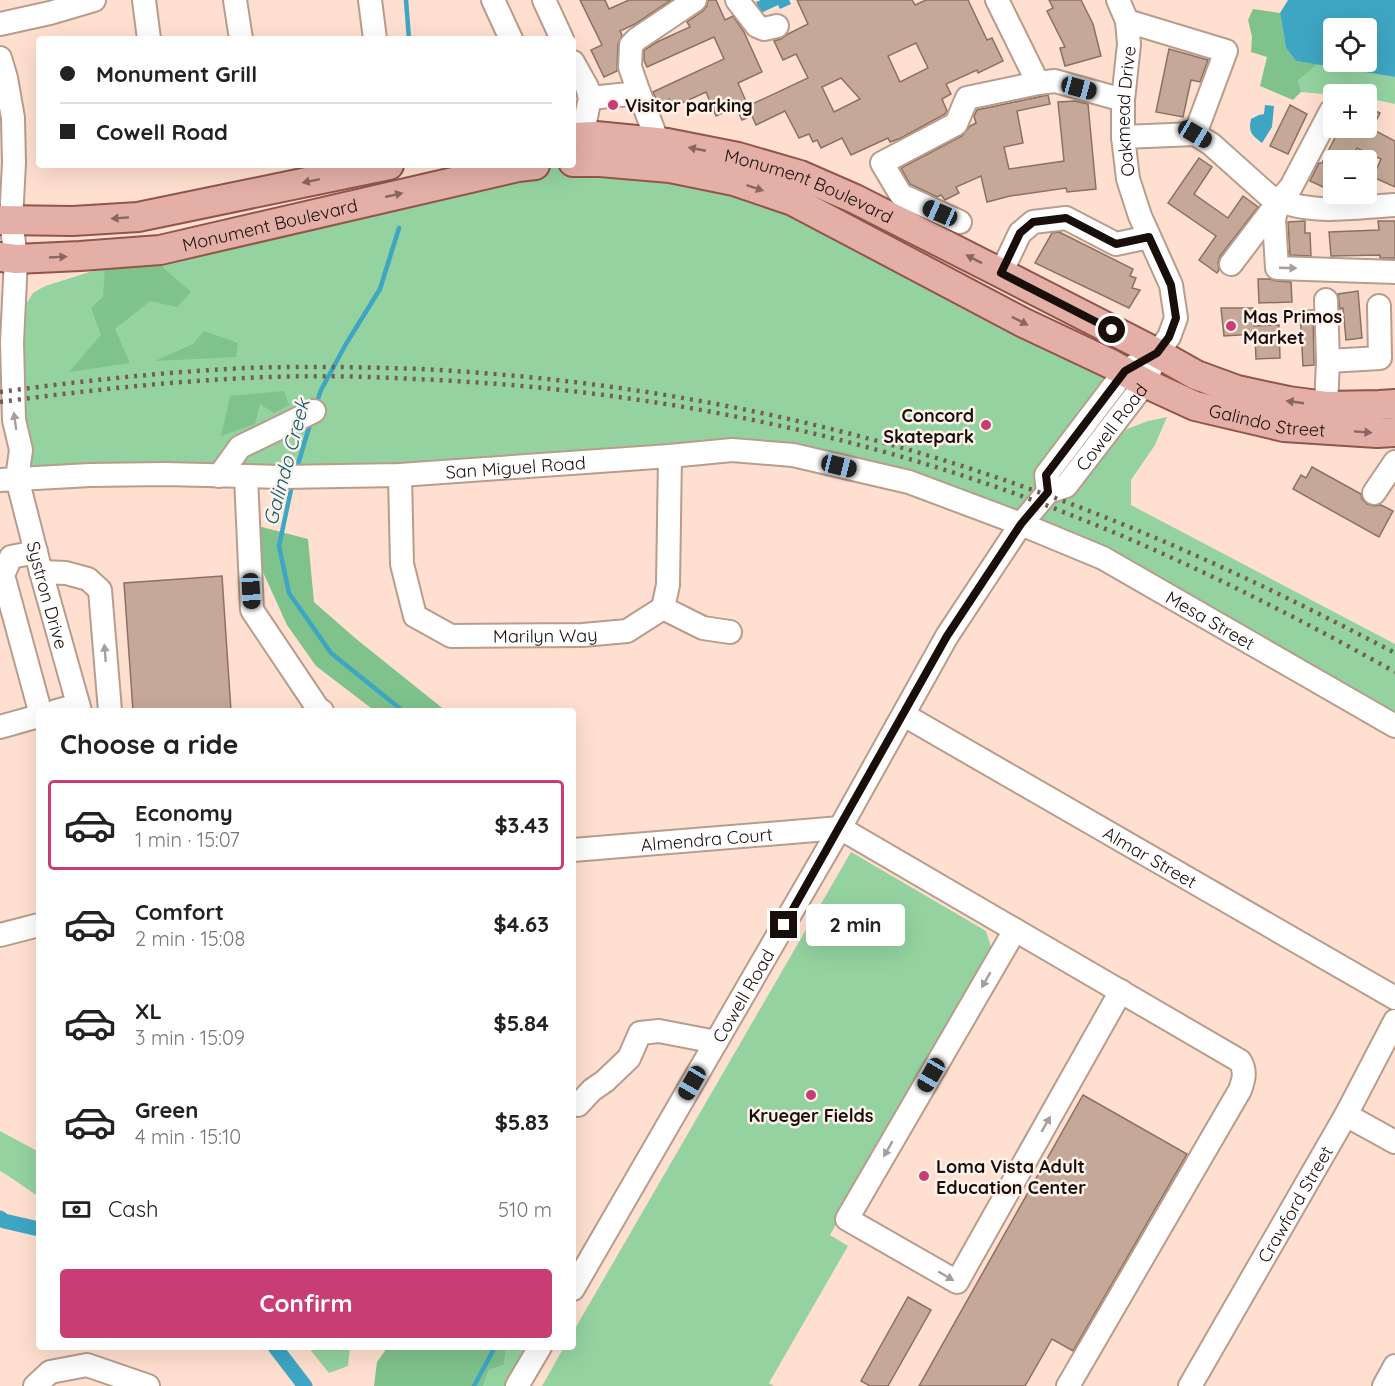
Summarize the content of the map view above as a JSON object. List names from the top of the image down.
{
  "streets": {
    "main road": ["Monument Boulevard", "Galindo Street"],
    "street": [
      "Oakmead Drive",
      "Cowell Road",
      "San Miguel Road",
      "Systron Drive",
      "Mesa Street",
      "Marilyn Way",
      "Almendra Court",
      "Almar Street",
      "Crawford Street"
    ]
  },
  "crossings": [
    ["Oakmead Drive", "Monument Boulevard"],
    ["Oakmead Drive", "Galindo Street"],
    ["Oakmead Drive", "Cowell Road"],
    ["Monument Boulevard", "Galindo Street"],
    ["Monument Boulevard", "Cowell Road"],
    ["Monument Boulevard", "Systron Drive"],
    ["Galindo Street", "Cowell Road"],
    ["Cowell Road", "San Miguel Road"],
    ["Cowell Road", "Mesa Street"],
    ["Cowell Road", "Almendra Court"],
    ["Cowell Road", "Almar Street"],
    ["San Miguel Road", "Systron Drive"],
    ["San Miguel Road", "Mesa Street"],
    ["San Miguel Road", "Marilyn Way"]
  ],
  "water": ["Galindo Creek"],
  "places": [
    "Visitor parking",
    "Mas Primos Market",
    "Concord Skatepark",
    "Krueger Fields",
    "Loma Vista Adult Education Center"
  ],
  "page": {
    "map_buttons": ["+", "−"],
    "banner": ["Monument Grill", "Cowell Road"],
    "heading": "Choose a ride",
    "list": [
      {
        "name": "Economy",
        "note": "1 min · 15:07",
        "value": "$3.43"
      },
      {
        "name": "Comfort",
        "note": "2 min · 15:08",
        "value": "$4.63"
      },
      {
        "name": "XL",
        "note": "3 min · 15:09",
        "value": "$5.84"
      },
      {
        "name": "Green",
        "note": "4 min · 15:10",
        "value": "$5.83"
      }
    ],
    "bubble": "2 min",
    "pay": ["Cash", "510 m"],
    "buttons": "Confirm"
  }
}
